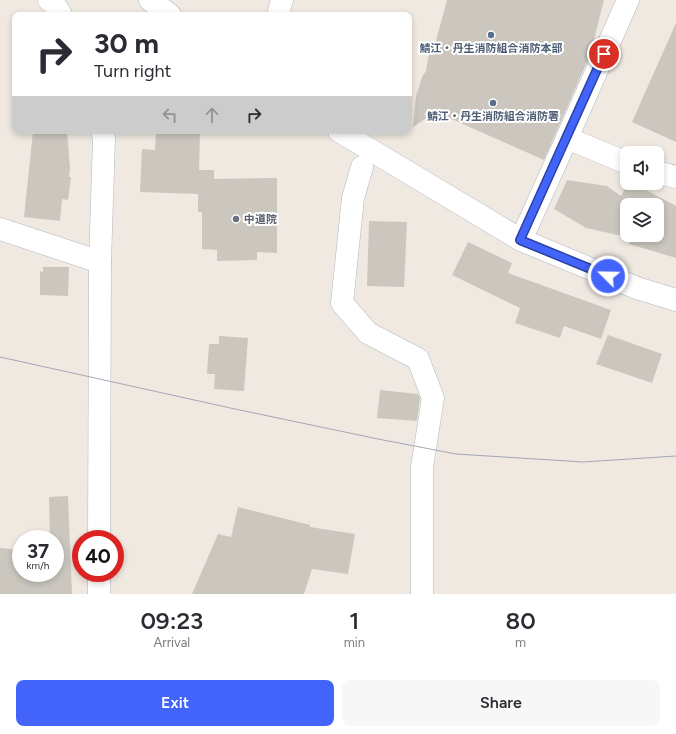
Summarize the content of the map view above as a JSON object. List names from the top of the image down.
{
  "places": ["鯖江・丹生消防組合消防本部", "鯖江・丹生消防組合消防署", "中道院"],
  "page": {
    "turn": ["30 m", "Turn right"],
    "speed": "37 km/h",
    "limit": "40",
    "eta": [
      "09:23",
      "Arrival",
      "1",
      "min",
      "80",
      "m"
    ],
    "buttons": ["Exit", "Share"]
  }
}
